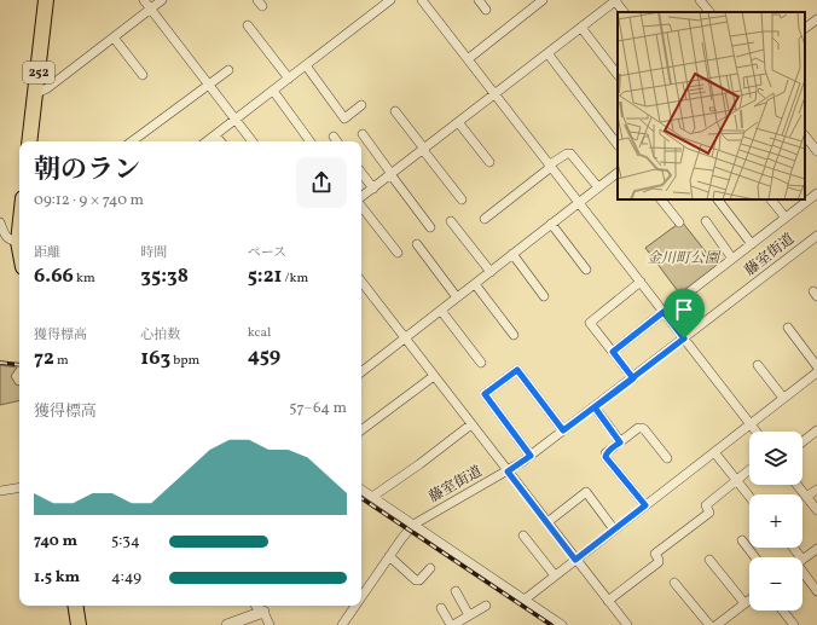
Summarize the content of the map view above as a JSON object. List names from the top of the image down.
{
  "streets": {
    "highway": ["252"],
    "street": ["藤室街道"]
  },
  "parks": ["金川町公園"],
  "page": {
    "heading": ["朝のラン", "09:12 · 9 × 740 m"],
    "stats": [
      ["距離", "6.66 km"],
      ["時間", "35:38"],
      ["ペース", "5:21 /km"],
      ["獲得標高", "72 m"],
      ["心拍数", "163 bpm"],
      ["kcal", "459"]
    ],
    "chart": ["獲得標高", "57–64 m"],
    "map_buttons": ["+", "−"],
    "list": [
      {
        "name": "740 m",
        "note": "5:34"
      },
      {
        "name": "1.5 km",
        "note": "4:49"
      }
    ]
  }
}
